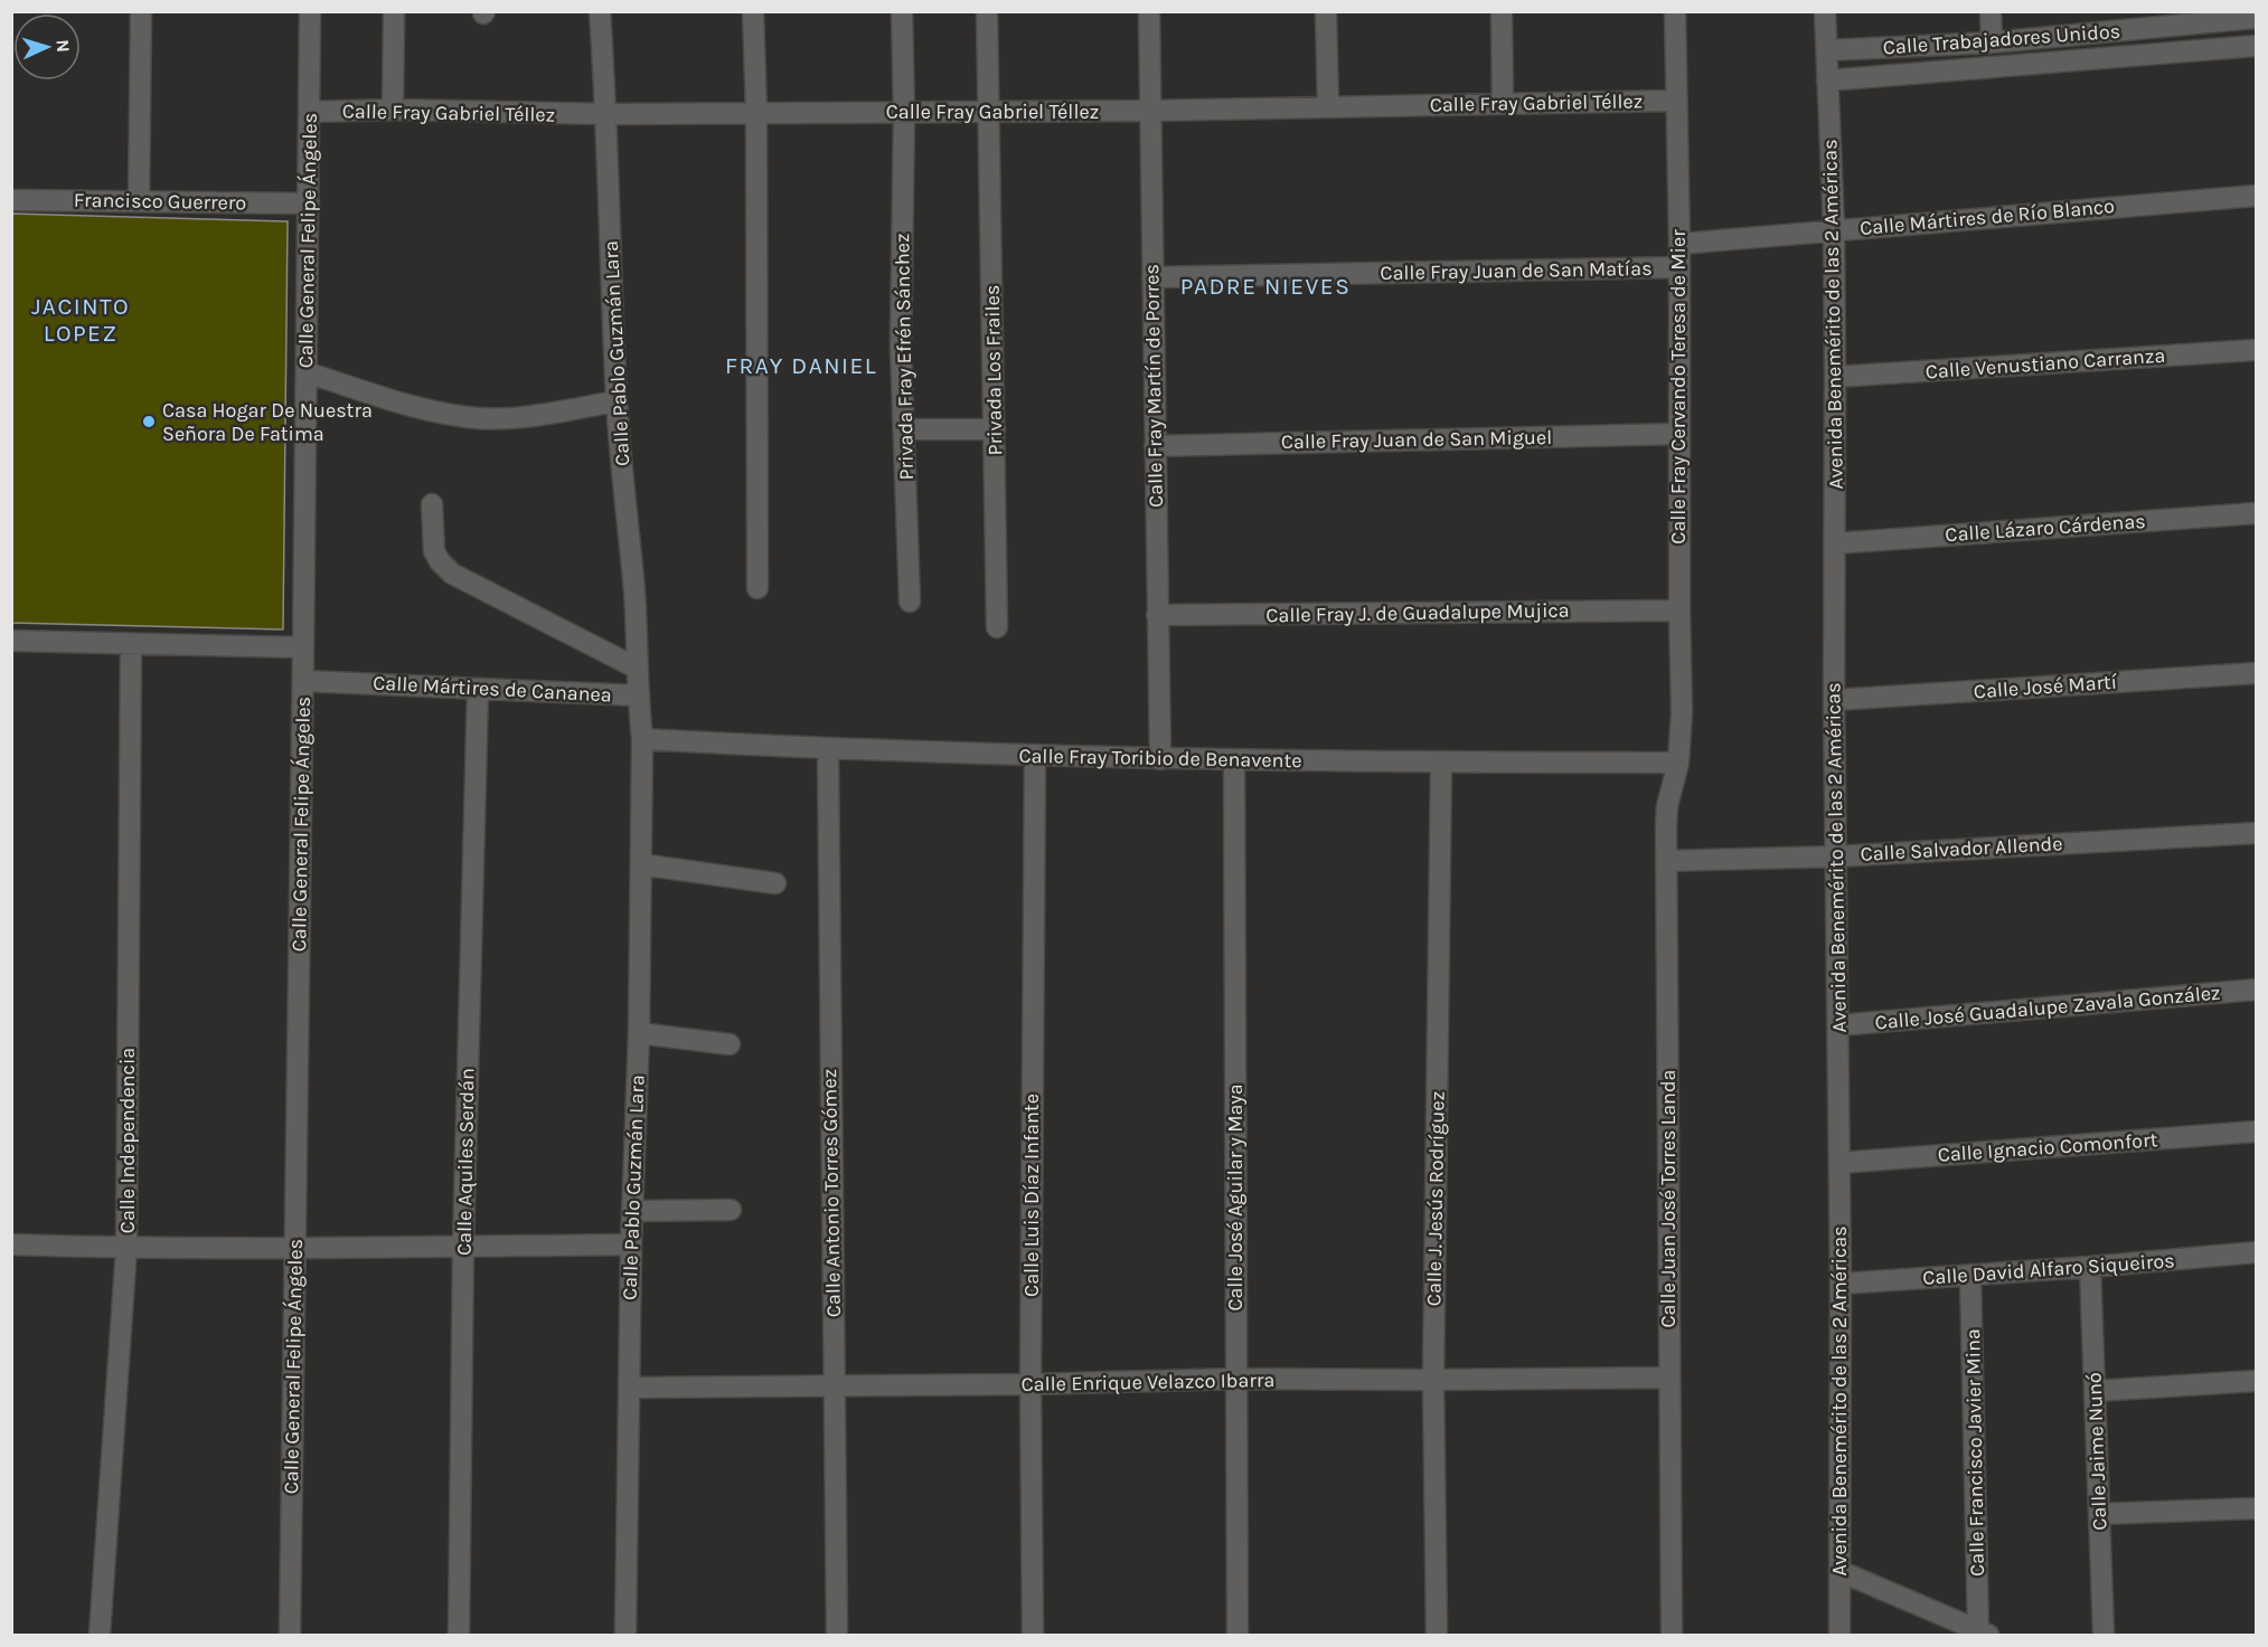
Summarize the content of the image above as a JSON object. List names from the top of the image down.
{
  "streets": {
    "street": [
      "Calle Trabajadores Unidos",
      "Calle Fray Gabriel Téllez",
      "Francisco Guerrero",
      "Calle Mártires de Río Blanco",
      "Calle General Felipe Ángeles",
      "Calle Fray Juan de San Matías",
      "Avenida Benemérito de las 2 Américas",
      "Calle Pablo Guzmán Lara",
      "Privada Fray Efrén Sánchez",
      "Calle Venustiano Carranza",
      "Privada Los Frailes",
      "Calle Fray Martín de Porres",
      "Calle Fray Cervando Teresa de Mier",
      "Calle Fray Juan de San Miguel",
      "Calle Lázaro Cárdenas",
      "Calle Fray J. de Guadalupe Mujica",
      "Calle José Martí",
      "Calle Mártires de Cananea",
      "Calle Fray Toribio de Benavente",
      "Calle Salvador Allende",
      "Calle José Guadalupe Zavala González",
      "Calle Independencia",
      "Calle Ignacio Comonfort",
      "Calle Aquiles Serdán",
      "Calle Antonio Torres Gómez",
      "Calle Luis Díaz Infante",
      "Calle José Aguilar y Maya",
      "Calle J. Jesús Rodríguez",
      "Calle Juan José Torres Landa",
      "Calle David Alfaro Siqueiros",
      "Calle Enrique Velazco Ibarra",
      "Calle Jaime Nunó",
      "Calle Francisco Javier Mina"
    ]
  },
  "crossings": [
    ["Calle Trabajadores Unidos", "Avenida Benemérito de las 2 Américas"],
    ["Calle Fray Gabriel Téllez", "Calle General Felipe Ángeles"],
    ["Calle Fray Gabriel Téllez", "Calle Pablo Guzmán Lara"],
    ["Calle Fray Gabriel Téllez", "Privada Fray Efrén Sánchez"],
    ["Calle Fray Gabriel Téllez", "Privada Los Frailes"],
    ["Calle Fray Gabriel Téllez", "Calle Fray Martín de Porres"],
    ["Calle Fray Gabriel Téllez", "Calle Fray Cervando Teresa de Mier"],
    ["Francisco Guerrero", "Calle General Felipe Ángeles"],
    ["Calle Mártires de Río Blanco", "Avenida Benemérito de las 2 Américas"],
    ["Calle Mártires de Río Blanco", "Calle Fray Cervando Teresa de Mier"],
    ["Calle General Felipe Ángeles", "Calle Mártires de Cananea"],
    ["Calle Fray Juan de San Matías", "Calle Fray Martín de Porres"],
    ["Calle Fray Juan de San Matías", "Calle Fray Cervando Teresa de Mier"],
    ["Avenida Benemérito de las 2 Américas", "Calle Venustiano Carranza"],
    ["Avenida Benemérito de las 2 Américas", "Calle Lázaro Cárdenas"],
    ["Avenida Benemérito de las 2 Américas", "Calle José Martí"],
    ["Avenida Benemérito de las 2 Américas", "Calle Salvador Allende"],
    ["Avenida Benemérito de las 2 Américas", "Calle José Guadalupe Zavala González"],
    ["Avenida Benemérito de las 2 Américas", "Calle Ignacio Comonfort"],
    ["Avenida Benemérito de las 2 Américas", "Calle David Alfaro Siqueiros"],
    ["Calle Pablo Guzmán Lara", "Calle Mártires de Cananea"],
    ["Calle Pablo Guzmán Lara", "Calle Fray Toribio de Benavente"],
    ["Calle Pablo Guzmán Lara", "Calle Enrique Velazco Ibarra"],
    ["Calle Fray Martín de Porres", "Calle Fray Juan de San Miguel"],
    ["Calle Fray Martín de Porres", "Calle Fray J. de Guadalupe Mujica"],
    ["Calle Fray Martín de Porres", "Calle Fray Toribio de Benavente"],
    ["Calle Fray Cervando Teresa de Mier", "Calle Fray Juan de San Miguel"],
    ["Calle Fray Cervando Teresa de Mier", "Calle Fray J. de Guadalupe Mujica"],
    ["Calle Fray Cervando Teresa de Mier", "Calle Fray Toribio de Benavente"],
    ["Calle Fray Cervando Teresa de Mier", "Calle Juan José Torres Landa"],
    ["Calle Mártires de Cananea", "Calle Fray Toribio de Benavente"],
    ["Calle Mártires de Cananea", "Calle Aquiles Serdán"],
    ["Calle Fray Toribio de Benavente", "Calle Antonio Torres Gómez"],
    ["Calle Fray Toribio de Benavente", "Calle Luis Díaz Infante"],
    ["Calle Fray Toribio de Benavente", "Calle José Aguilar y Maya"],
    ["Calle Fray Toribio de Benavente", "Calle J. Jesús Rodríguez"],
    ["Calle Fray Toribio de Benavente", "Calle Juan José Torres Landa"],
    ["Calle Salvador Allende", "Calle Juan José Torres Landa"],
    ["Calle Antonio Torres Gómez", "Calle Enrique Velazco Ibarra"],
    ["Calle Luis Díaz Infante", "Calle Enrique Velazco Ibarra"],
    ["Calle José Aguilar y Maya", "Calle Enrique Velazco Ibarra"],
    ["Calle J. Jesús Rodríguez", "Calle Enrique Velazco Ibarra"],
    ["Calle Juan José Torres Landa", "Calle Enrique Velazco Ibarra"],
    ["Calle David Alfaro Siqueiros", "Calle Jaime Nunó"],
    ["Calle David Alfaro Siqueiros", "Calle Francisco Javier Mina"]
  ],
  "districts": ["PADRE NIEVES", "JACINTO LOPEZ", "FRAY DANIEL"],
  "places": ["Casa Hogar De Nuestra Señora De Fatima"],
  "north": "right"
}
